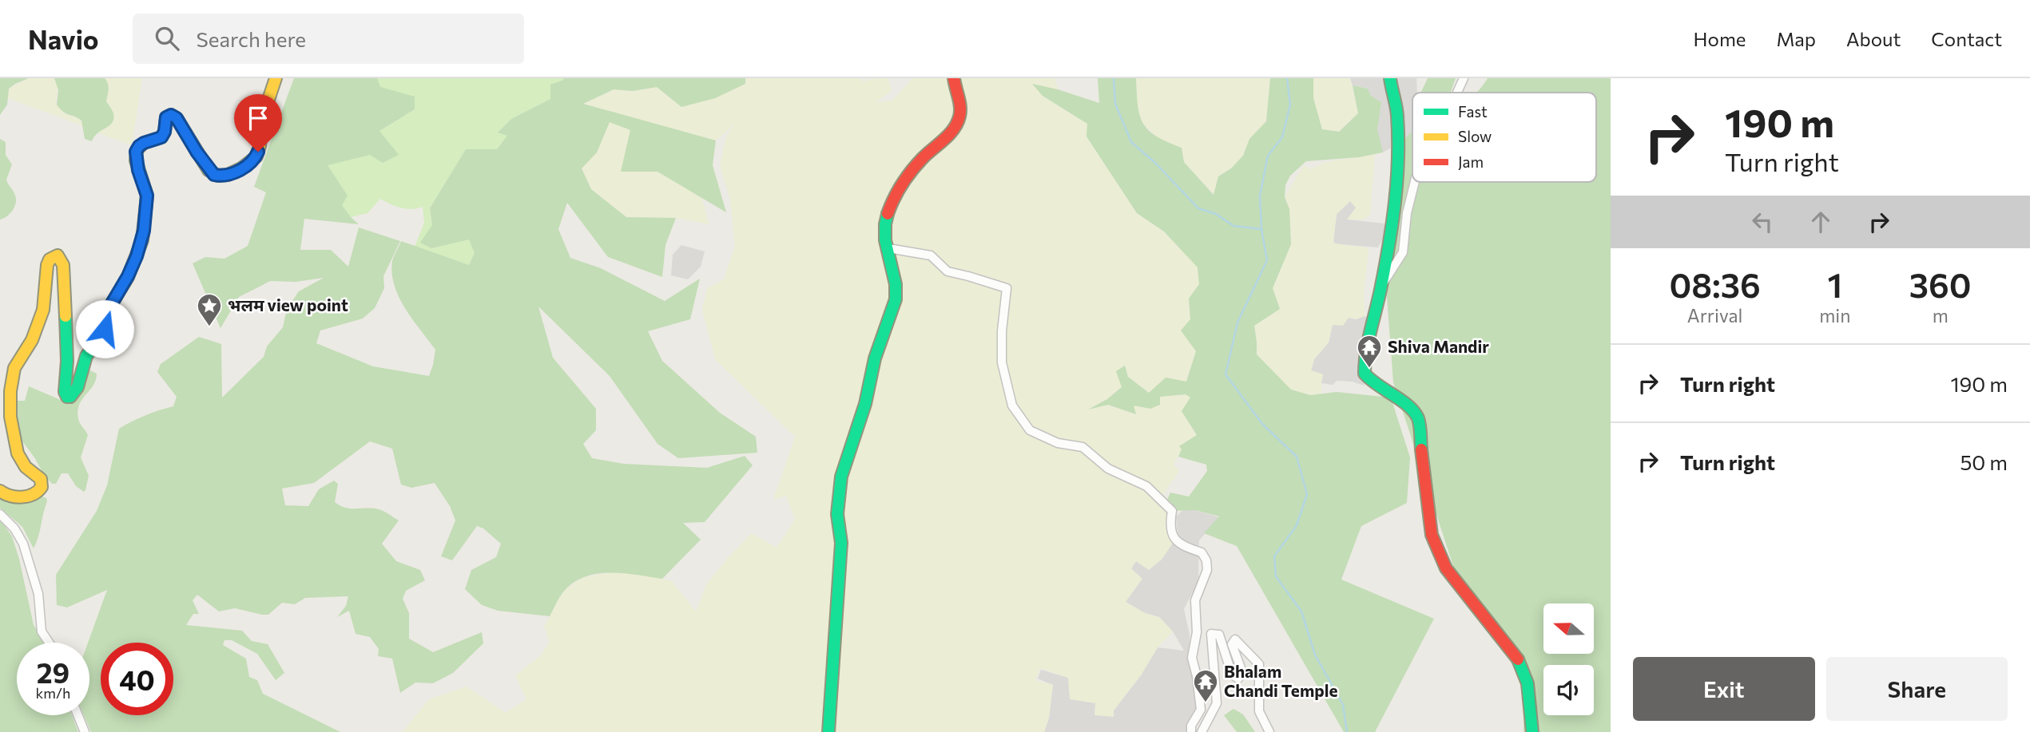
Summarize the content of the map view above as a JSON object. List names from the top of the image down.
{
  "places": {
    "place": ["भलम view point"],
    "temple": ["Shiva Mandir", "Bhalam Chandi Temple"]
  },
  "legend": ["Fast", "Slow", "Jam"],
  "north": "left",
  "page": {
    "header": "Navio",
    "search": "Search here",
    "nav": [
      "Home",
      "Map",
      "About",
      "Contact"
    ],
    "turn": ["190 m", "Turn right"],
    "eta": [
      "08:36",
      "Arrival",
      "1",
      "min",
      "360",
      "m"
    ],
    "list": [
      {
        "name": "Turn right",
        "value": "190 m"
      },
      {
        "name": "Turn right",
        "value": "50 m"
      }
    ],
    "speed": "29 km/h",
    "limit": "40",
    "buttons": ["Exit", "Share"]
  }
}
